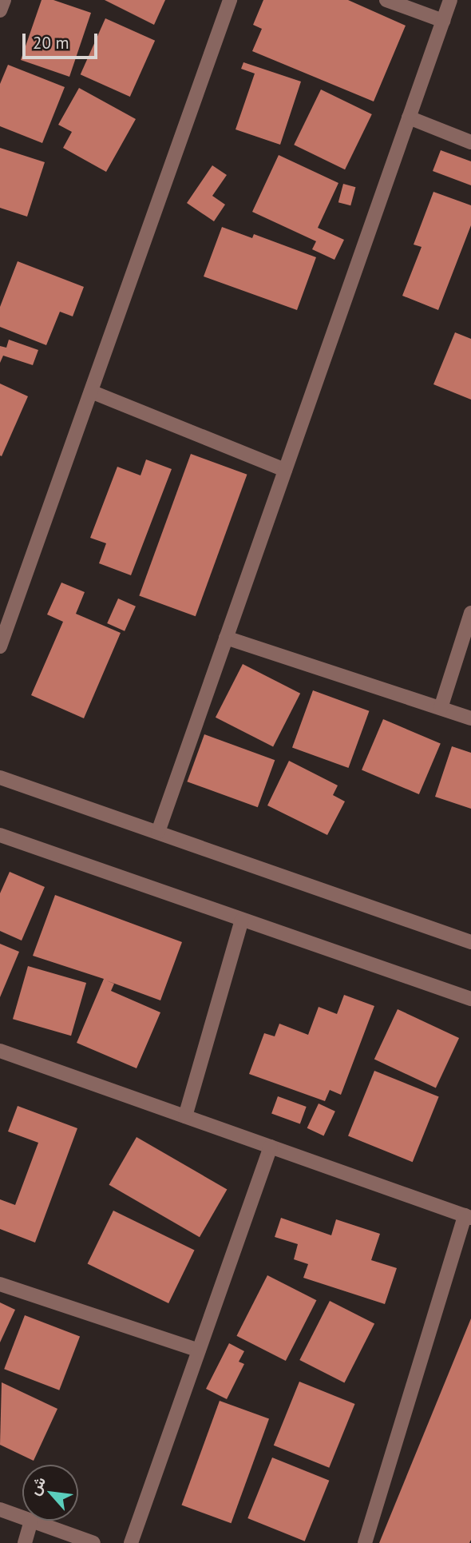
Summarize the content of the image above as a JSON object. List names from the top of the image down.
{
  "scale_bar": "20 m",
  "north": "top left"
}
